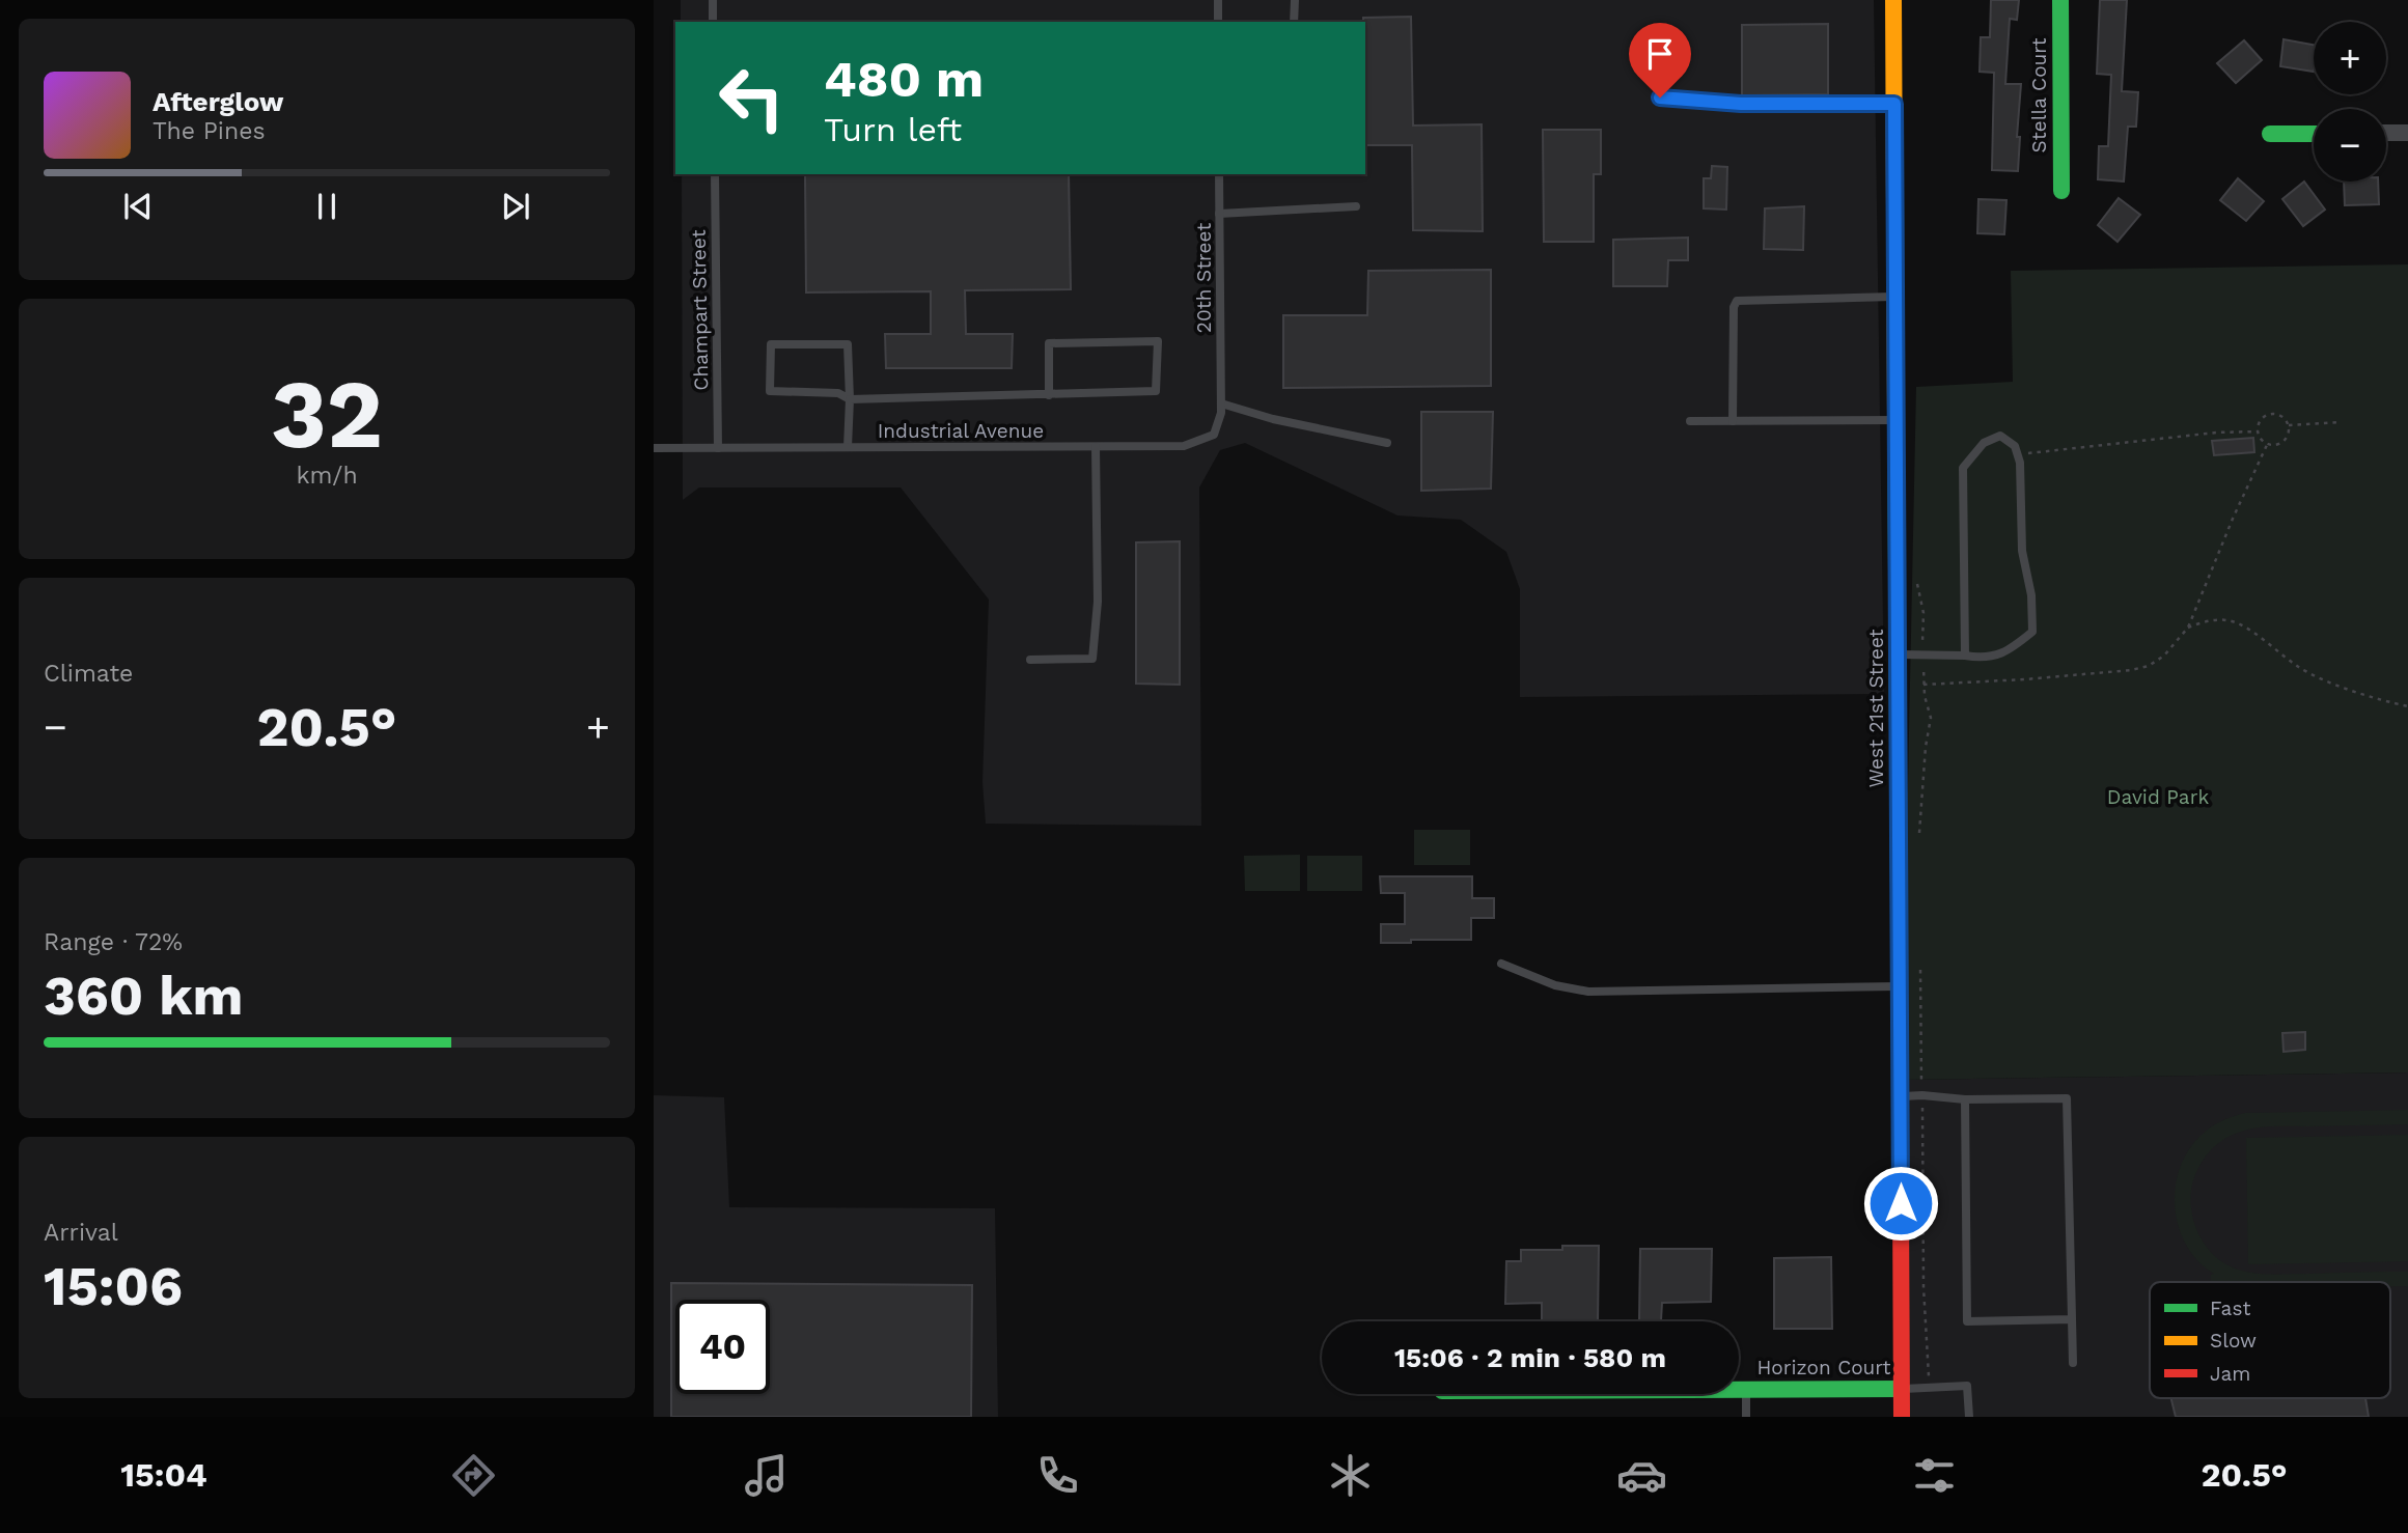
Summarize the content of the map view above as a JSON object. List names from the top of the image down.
{
  "streets": {
    "street": ["Stella Court", "West 21st Street", "Horizon Court"],
    "lane": ["20th Street", "Champart Street", "Industrial Avenue"]
  },
  "crossings": [
    ["20th Street", "Industrial Avenue"],
    ["Champart Street", "Industrial Avenue"],
    ["West 21st Street", "Horizon Court"]
  ],
  "parks": ["David Park"],
  "legend": ["Fast", "Slow", "Jam"],
  "page": {
    "map_buttons": ["+", "−"],
    "turn": ["480 m", "Turn left"],
    "song": ["Afterglow", "The Pines"],
    "tile": [
      ["32", "km/h"],
      "Climate",
      ["Range · 72%", "360 km"],
      ["Arrival", "15:06"]
    ],
    "heat": ["−", "20.5°", "+"],
    "limit": "40",
    "trip": "15:06 · 2 min · 580 m",
    "tabs": ["15:04", "20.5°"]
  }
}
